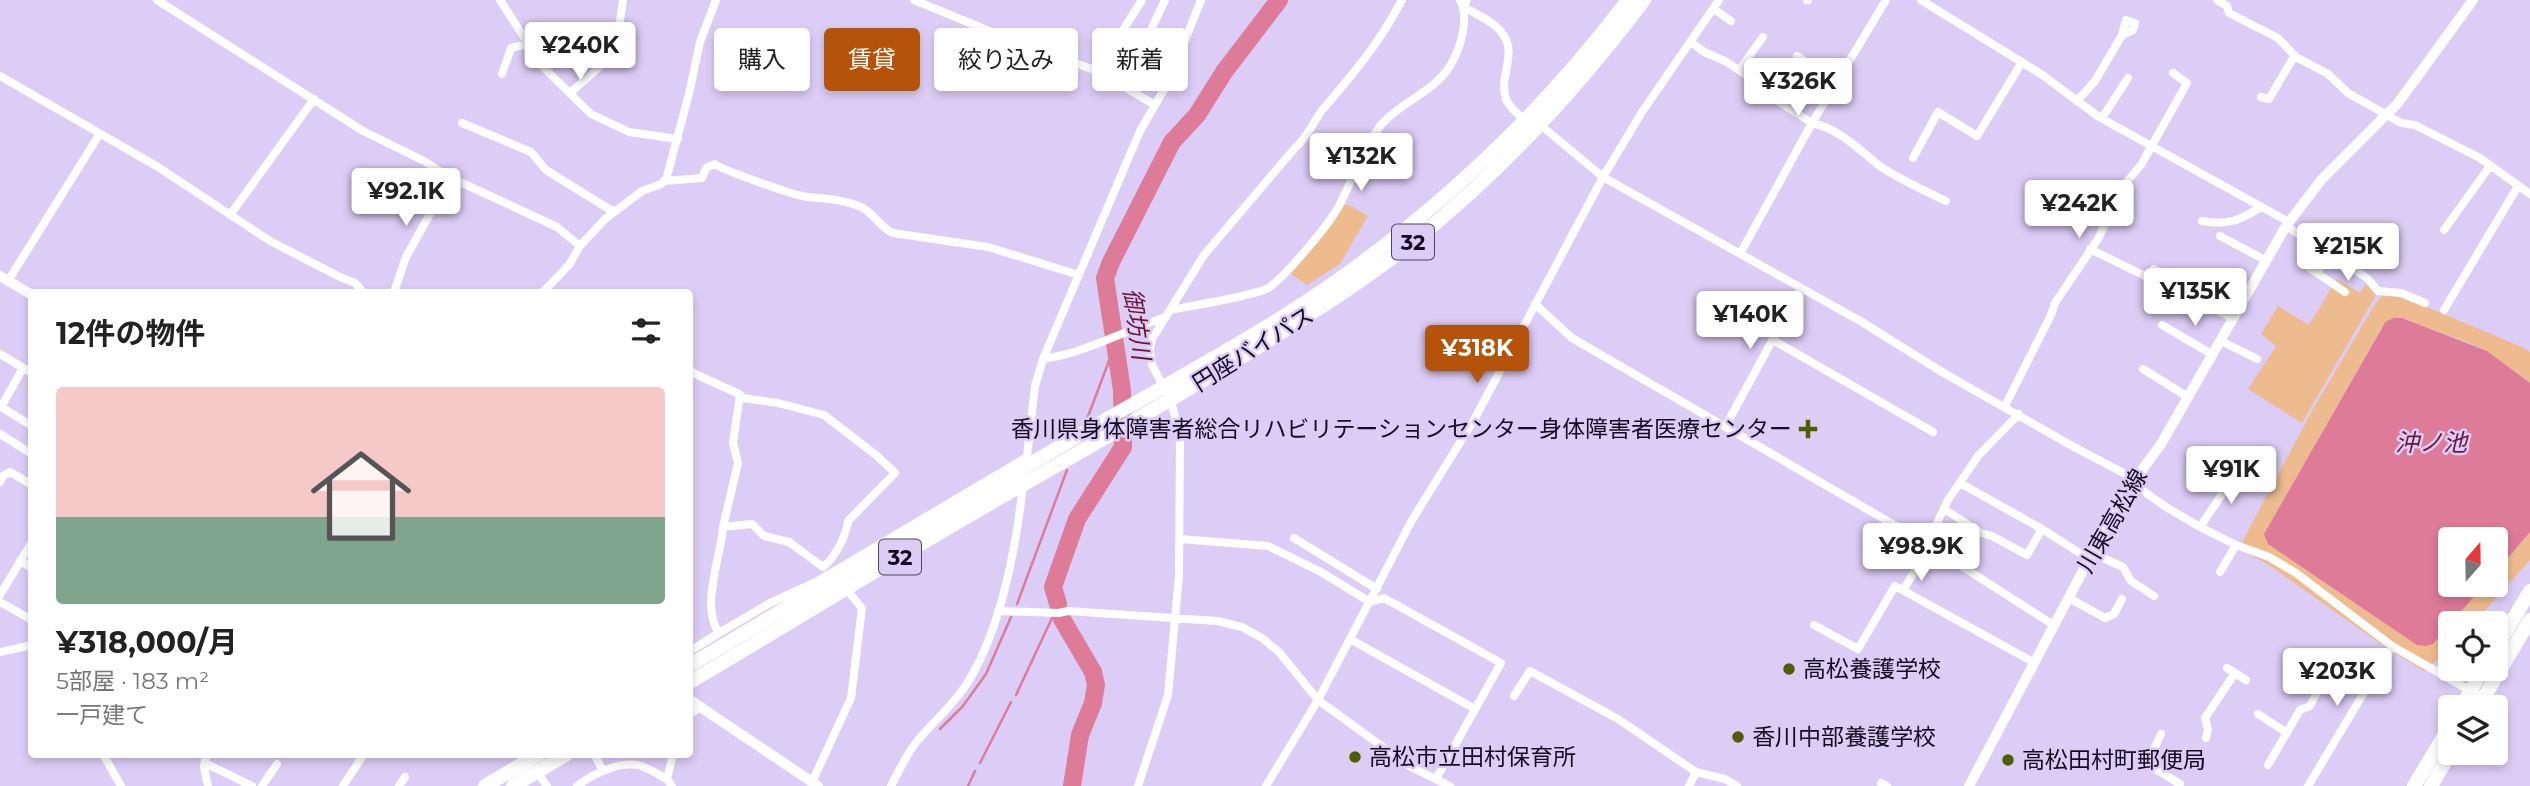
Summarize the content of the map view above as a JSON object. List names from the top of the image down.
{
  "streets": {
    "highway": ["32", "円座バイパス"],
    "main road": ["川東高松線"]
  },
  "water": ["御坊川", "沖ノ池"],
  "places": {
    "health": ["香川県身体障害者総合リハビリテーションセンター身体障害者医療センター"],
    "other": [
      "高松養護学校",
      "香川中部養護学校",
      "高松市立田村保育所",
      "高松田村町郵便局"
    ]
  },
  "north": "top",
  "page": {
    "price": [
      "¥240K",
      "¥326K",
      "¥132K",
      "¥92.1K",
      "¥242K",
      "¥215K",
      "¥135K",
      "¥140K",
      "¥318K",
      "¥91K",
      "¥98.9K",
      "¥203K"
    ],
    "chip": [
      "購入",
      "賃貸",
      "絞り込み",
      "新着"
    ],
    "heading": "12件の物件",
    "list": [
      {
        "name": "¥318,000/月",
        "note": "5部屋 · 183 m² · 一戸建て"
      }
    ]
  }
}
